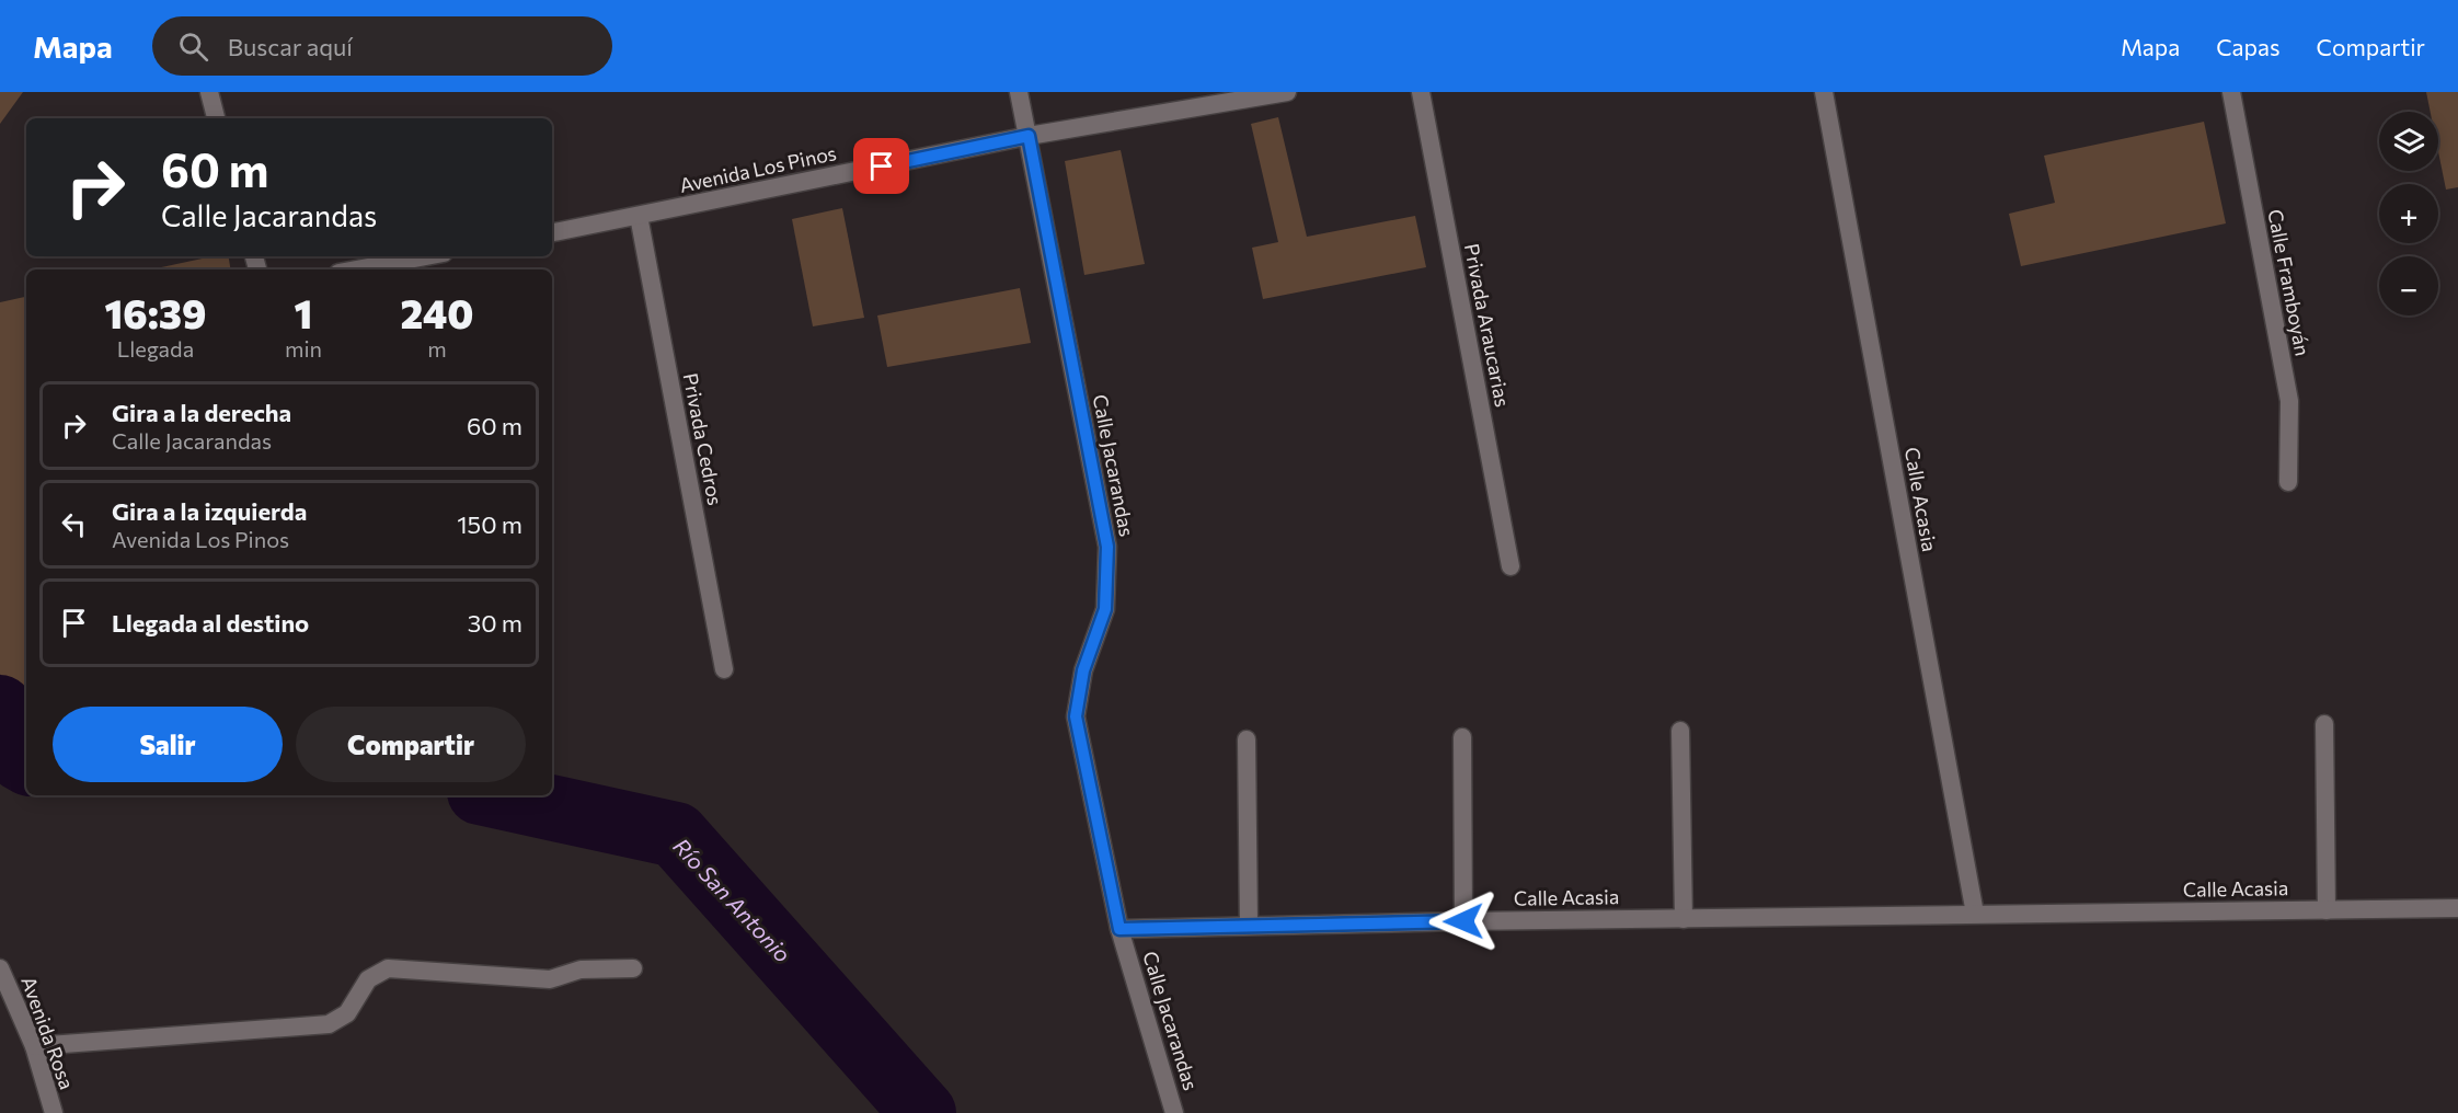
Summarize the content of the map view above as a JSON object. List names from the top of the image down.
{
  "streets": {
    "street": [
      "Avenida Los Pinos",
      "Calle Framboyán",
      "Privada Araucarias",
      "Privada Cedros",
      "Calle Jacarandas",
      "Calle Acasia",
      "Avenida Rosa"
    ]
  },
  "crossings": [
    ["Avenida Los Pinos", "Privada Cedros"],
    ["Avenida Los Pinos", "Calle Jacarandas"],
    ["Calle Jacarandas", "Calle Acasia"]
  ],
  "water": ["Río San Antonio"],
  "page": {
    "header": "Mapa",
    "search": "Buscar aquí",
    "nav": ["Mapa", "Capas", "Compartir"],
    "map_buttons": ["+", "−"],
    "turn": ["60 m", "Calle Jacarandas"],
    "eta": [
      "16:39",
      "Llegada",
      "1",
      "min",
      "240",
      "m"
    ],
    "list": [
      {
        "name": "Gira a la derecha",
        "note": "Calle Jacarandas",
        "value": "60 m"
      },
      {
        "name": "Gira a la izquierda",
        "note": "Avenida Los Pinos",
        "value": "150 m"
      },
      {
        "name": "Llegada al destino",
        "value": "30 m"
      }
    ],
    "buttons": ["Salir", "Compartir"]
  }
}
